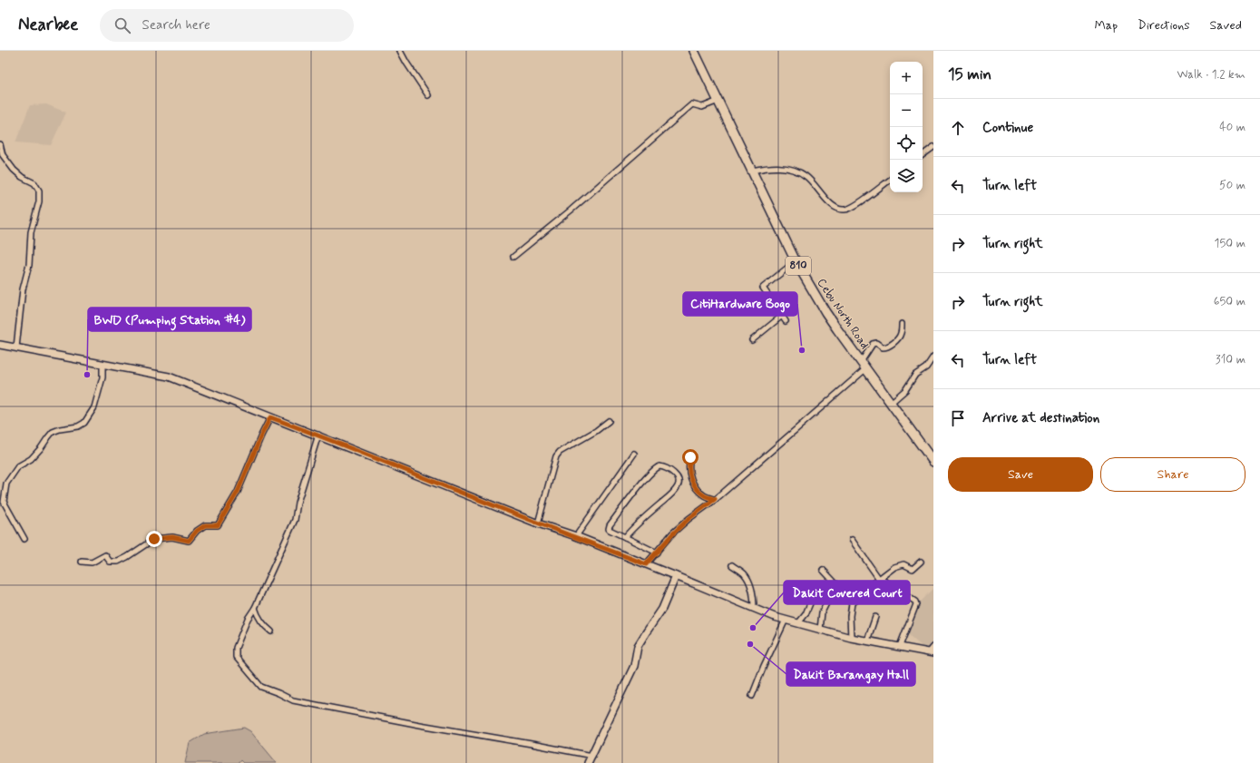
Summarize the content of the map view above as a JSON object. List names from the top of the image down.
{
  "streets": {
    "highway": ["810", "Cebu North Road"]
  },
  "places": [
    "CitiHardware Bogo",
    "BWD (Pumping Station #4)",
    "Dakit Covered Court",
    "Dakit Barangay Hall"
  ],
  "page": {
    "header": "Nearbee",
    "search": "Search here",
    "nav": ["Map", "Directions", "Saved"],
    "heading": ["15 min", "Walk · 1.2 km"],
    "map_buttons": ["+", "−"],
    "list": [
      ["Continue", "40 m"],
      ["Turn left", "50 m"],
      ["Turn right", "150 m"],
      ["Turn right", "650 m"],
      ["Turn left", "310 m"],
      "Arrive at destination"
    ],
    "buttons": ["Save", "Share"]
  }
}
